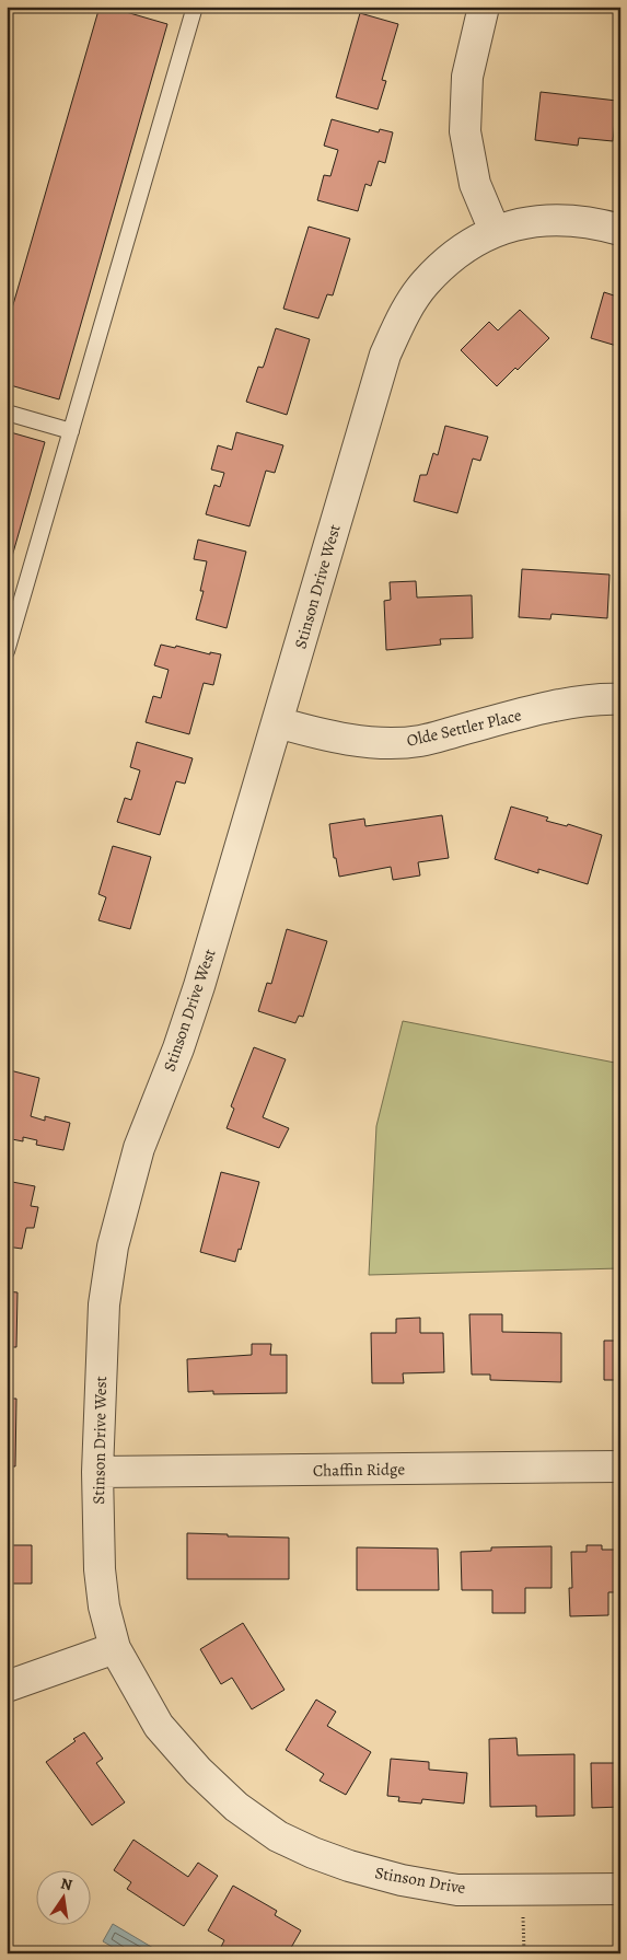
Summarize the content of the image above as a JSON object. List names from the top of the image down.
{
  "streets": {
    "street": [
      "Stinson Drive West",
      "Olde Settler Place",
      "Chaffin Ridge",
      "Stinson Drive"
    ]
  },
  "crossings": [
    ["Stinson Drive West", "Olde Settler Place"],
    ["Stinson Drive West", "Chaffin Ridge"],
    ["Stinson Drive West", "Stinson Drive"]
  ],
  "north": "top"
}
